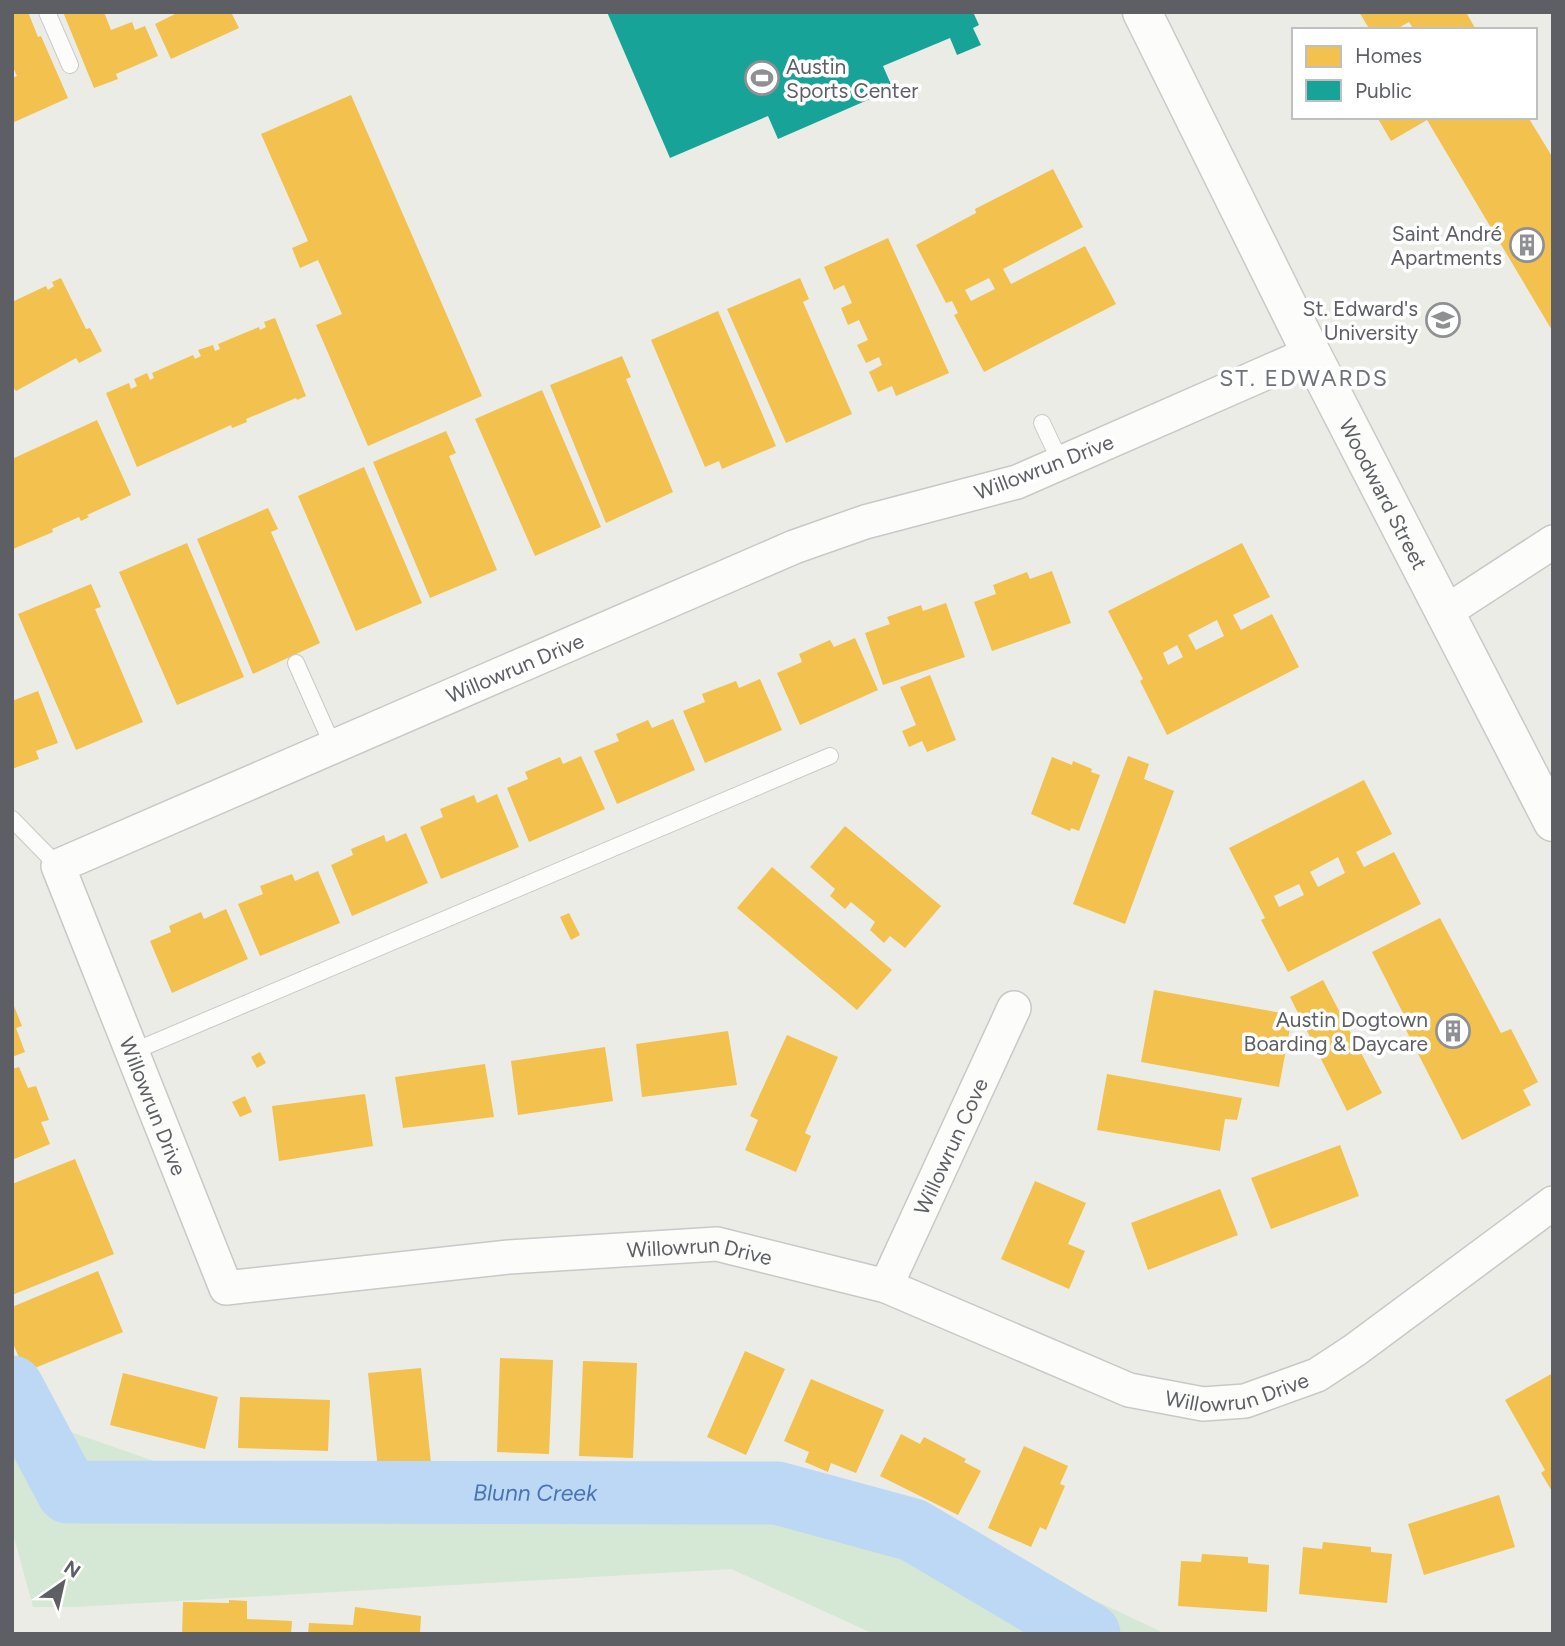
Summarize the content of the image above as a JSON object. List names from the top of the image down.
{
  "streets": {
    "street": ["Willowrun Drive", "Woodward Street", "Willowrun Cove"]
  },
  "crossings": [
    ["Willowrun Drive", "Woodward Street"],
    ["Willowrun Drive", "Willowrun Cove"]
  ],
  "districts": ["ST. EDWARDS"],
  "water": ["Blunn Creek"],
  "places": {
    "sports": ["Austin Sports Center"],
    "building": ["Saint André Apartments", "Austin Dogtown Boarding & Daycare"],
    "school or university": ["St. Edward's University"]
  },
  "legend": ["Homes", "Public"],
  "north": "top right"
}
